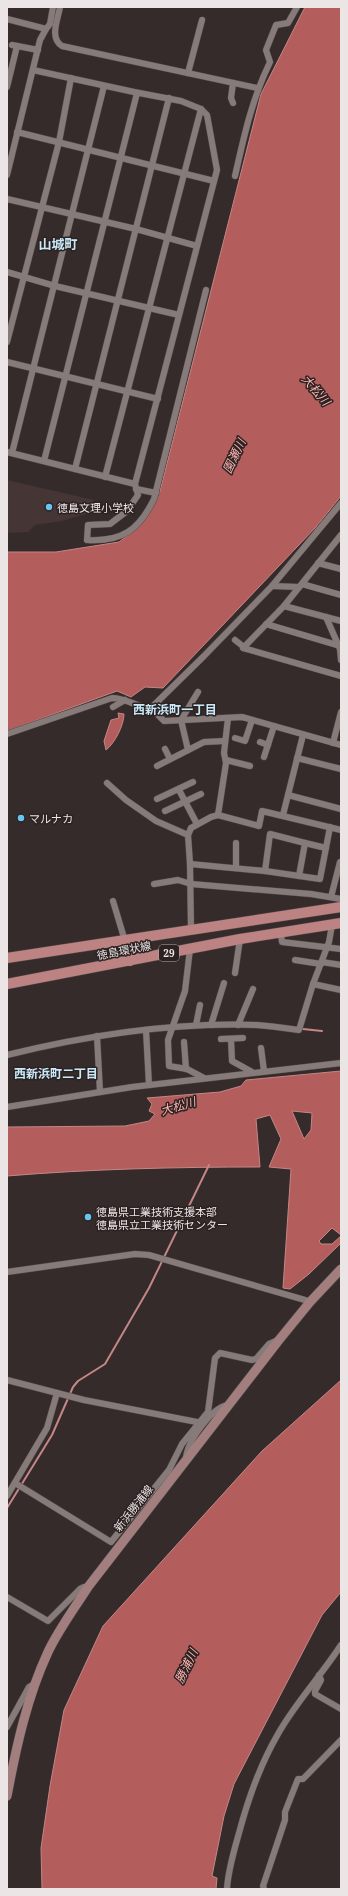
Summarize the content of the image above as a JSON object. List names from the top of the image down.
{
  "streets": {
    "main road": ["徳島環状線", "29", "新浜勝浦線"]
  },
  "districts": ["山城町", "西新浜町一丁目", "西新浜町二丁目"],
  "water": ["大松川", "園瀬川", "勝浦川"],
  "places": ["徳島文理小学校", "マルナカ", "徳島県工業技術支援本部 徳島県立工業技術センター"]
}
